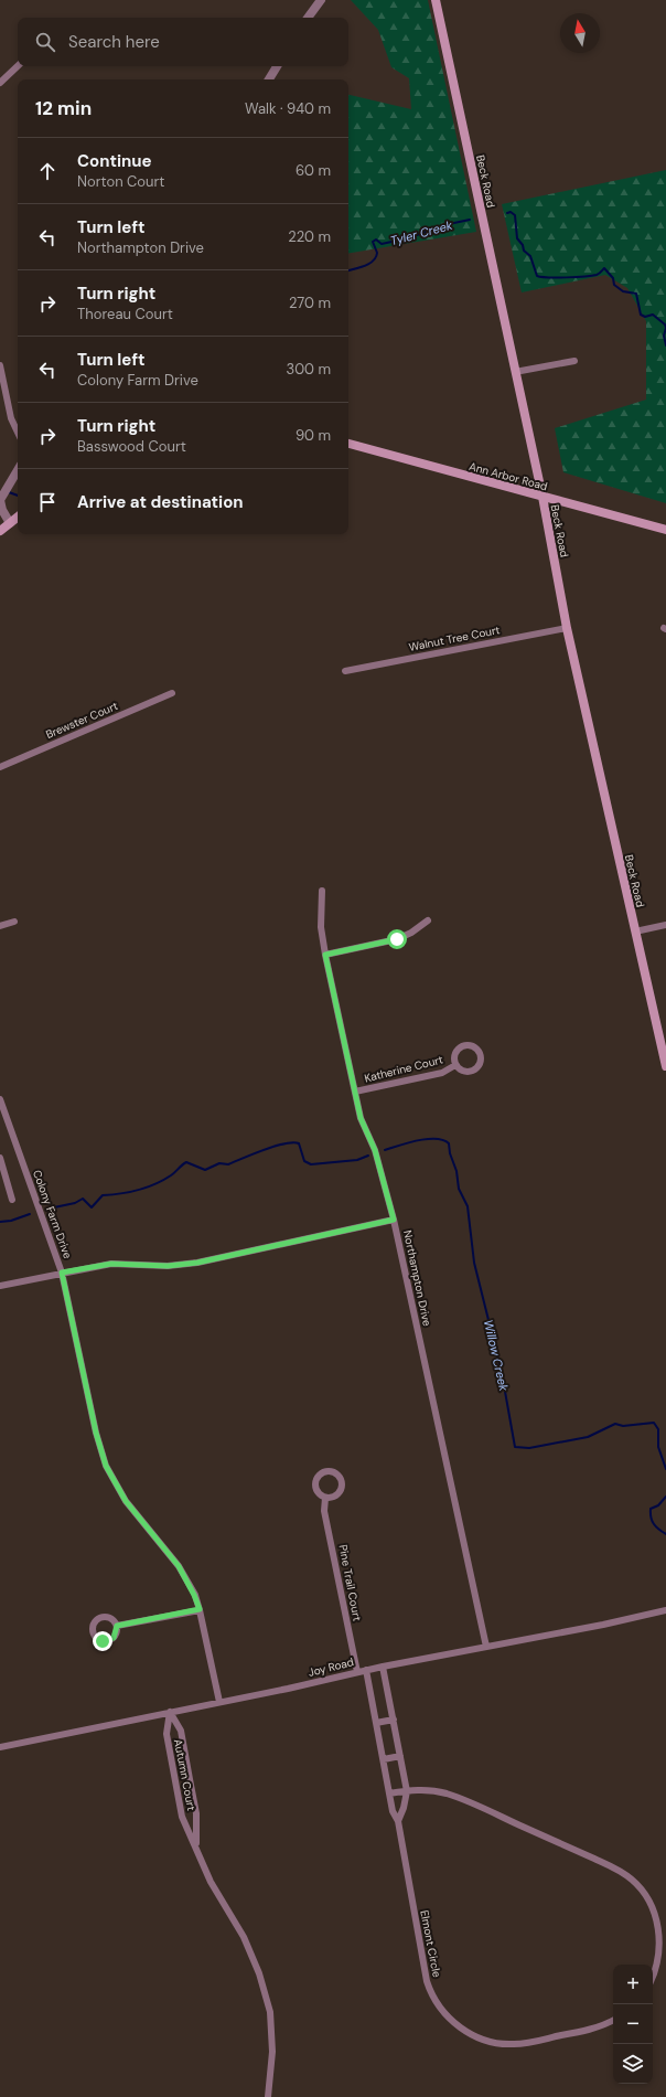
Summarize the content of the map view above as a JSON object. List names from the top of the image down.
{
  "streets": {
    "main road": ["Beck Road", "Ann Arbor Road"],
    "street": [
      "Walnut Tree Court",
      "Brewster Court",
      "Katherine Court",
      "Colony Farm Drive",
      "Northampton Drive",
      "Pine Trail Court",
      "Joy Road",
      "Autumn Court",
      "Elmont Circle"
    ]
  },
  "crossings": [
    ["Beck Road", "Ann Arbor Road"],
    ["Beck Road", "Walnut Tree Court"],
    ["Katherine Court", "Northampton Drive"],
    ["Colony Farm Drive", "Joy Road"],
    ["Northampton Drive", "Joy Road"],
    ["Pine Trail Court", "Joy Road"],
    ["Joy Road", "Autumn Court"],
    ["Joy Road", "Elmont Circle"]
  ],
  "water": ["Tyler Creek", "Willow Creek"],
  "north": "top",
  "page": {
    "search": "Search here",
    "heading": ["12 min", "Walk · 940 m"],
    "list": [
      ["Continue", "Norton Court", "60 m"],
      ["Turn left", "Northampton Drive", "220 m"],
      ["Turn right", "Thoreau Court", "270 m"],
      ["Turn left", "Colony Farm Drive", "300 m"],
      ["Turn right", "Basswood Court", "90 m"],
      "Arrive at destination"
    ],
    "map_buttons": ["+", "−"]
  }
}
